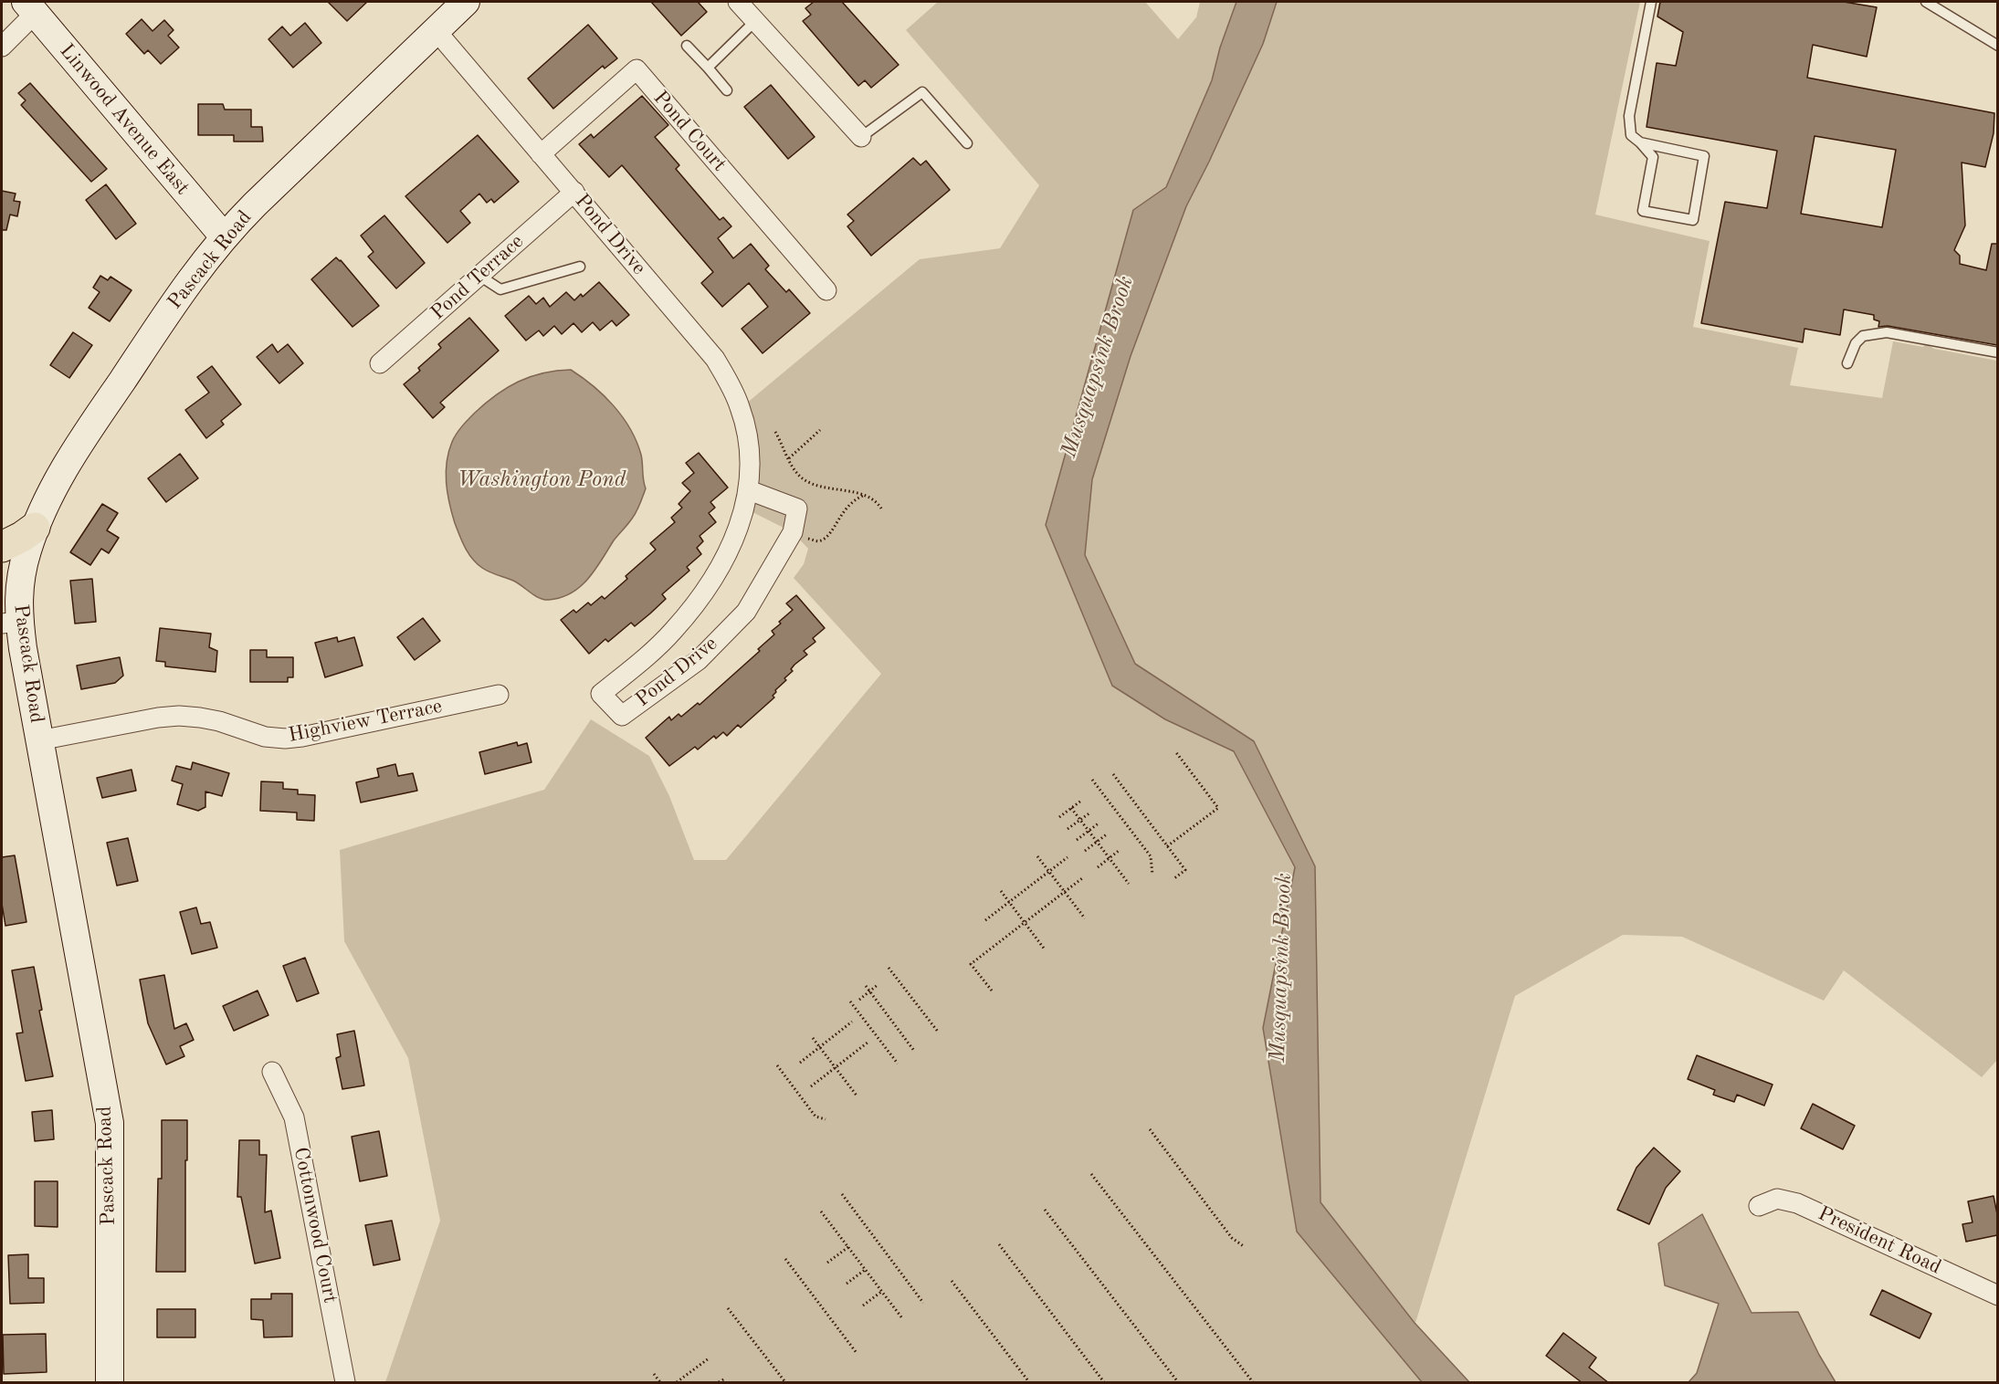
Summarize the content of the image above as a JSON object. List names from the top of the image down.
{
  "streets": {
    "main road": ["Linwood Avenue East", "Pascack Road"],
    "street": [
      "Pond Court",
      "Pond Drive",
      "Pond Terrace",
      "Highview Terrace",
      "Cottonwood Court",
      "President Road"
    ]
  },
  "crossings": [
    ["Linwood Avenue East", "Pascack Road"],
    ["Pond Court", "Pond Drive"],
    ["Pond Drive", "Pascack Road"],
    ["Pond Drive", "Pond Terrace"],
    ["Pascack Road", "Highview Terrace"]
  ],
  "water": ["Musquapsink Brook", "Washington Pond"]
}
